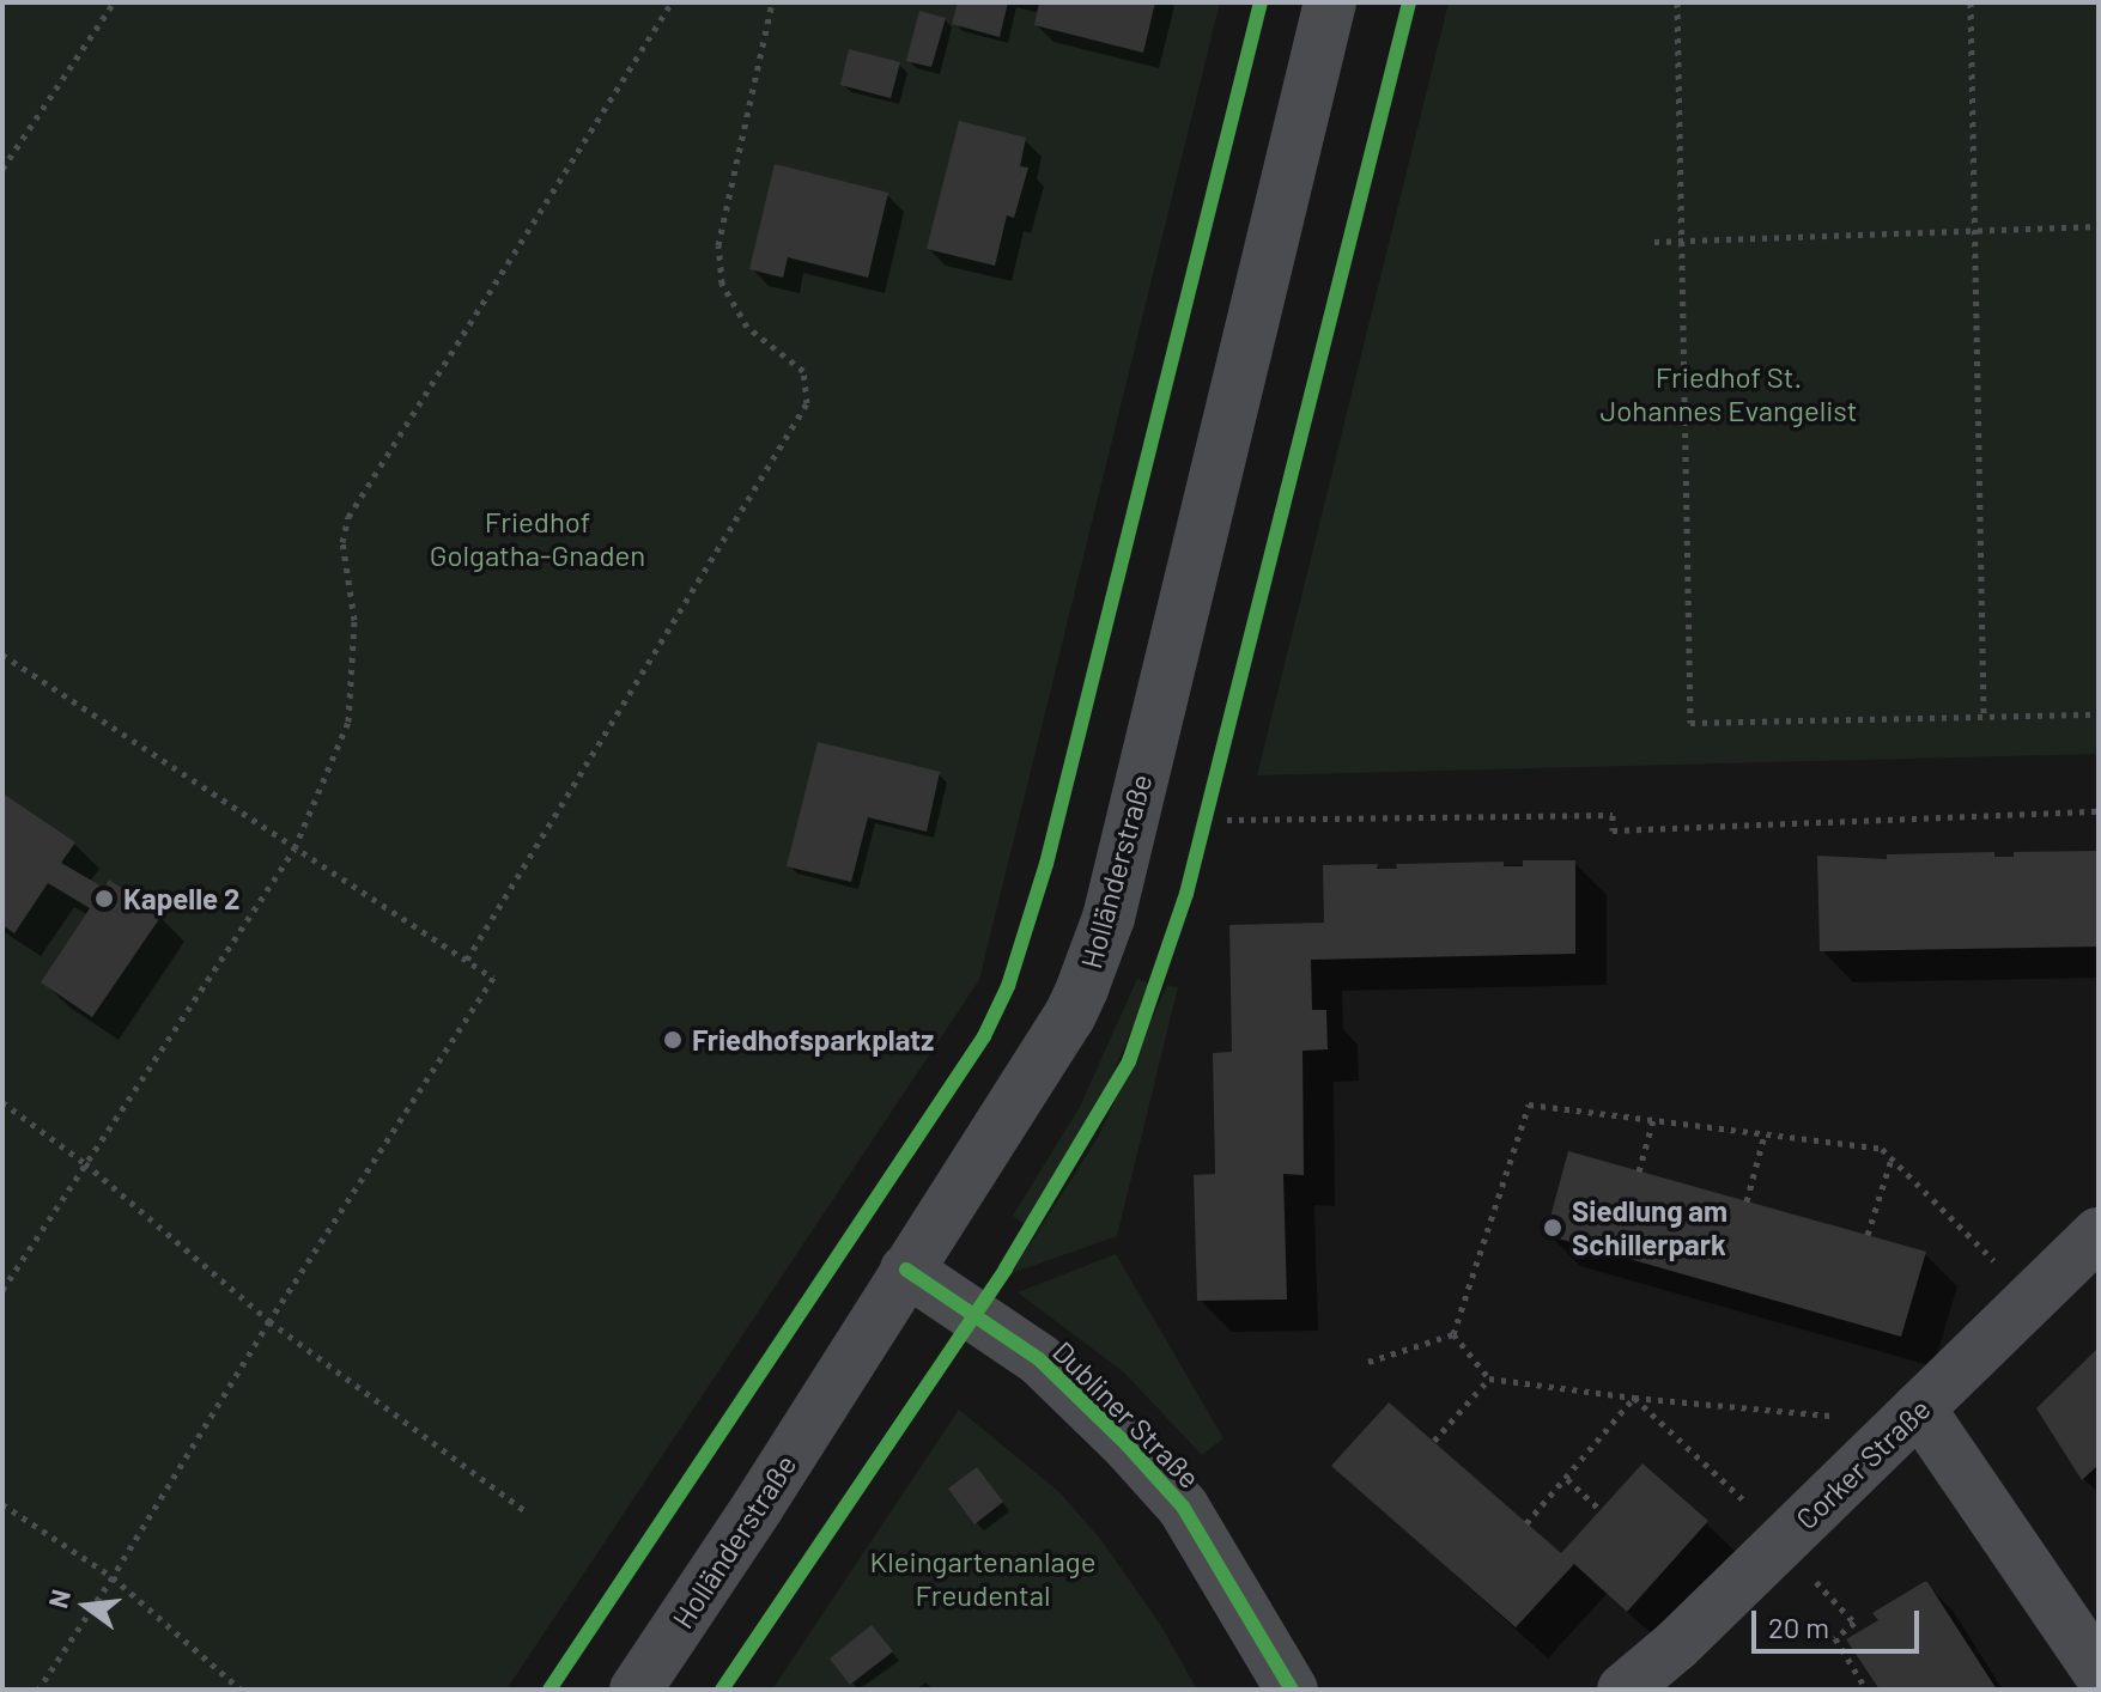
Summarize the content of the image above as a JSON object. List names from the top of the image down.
{
  "streets": {
    "street": ["Holländerstraße", "Dubliner Straße", "Corker Straße"]
  },
  "crossings": [
    ["Holländerstraße", "Dubliner Straße"]
  ],
  "parks": ["Friedhof St. Johannes Evangelist", "Friedhof Golgatha-Gnaden", "Kleingartenanlage Freudental"],
  "places": ["Kapelle 2", "Friedhofsparkplatz", "Siedlung am Schillerpark"],
  "scale_bar": "20 m",
  "north": "left"
}
